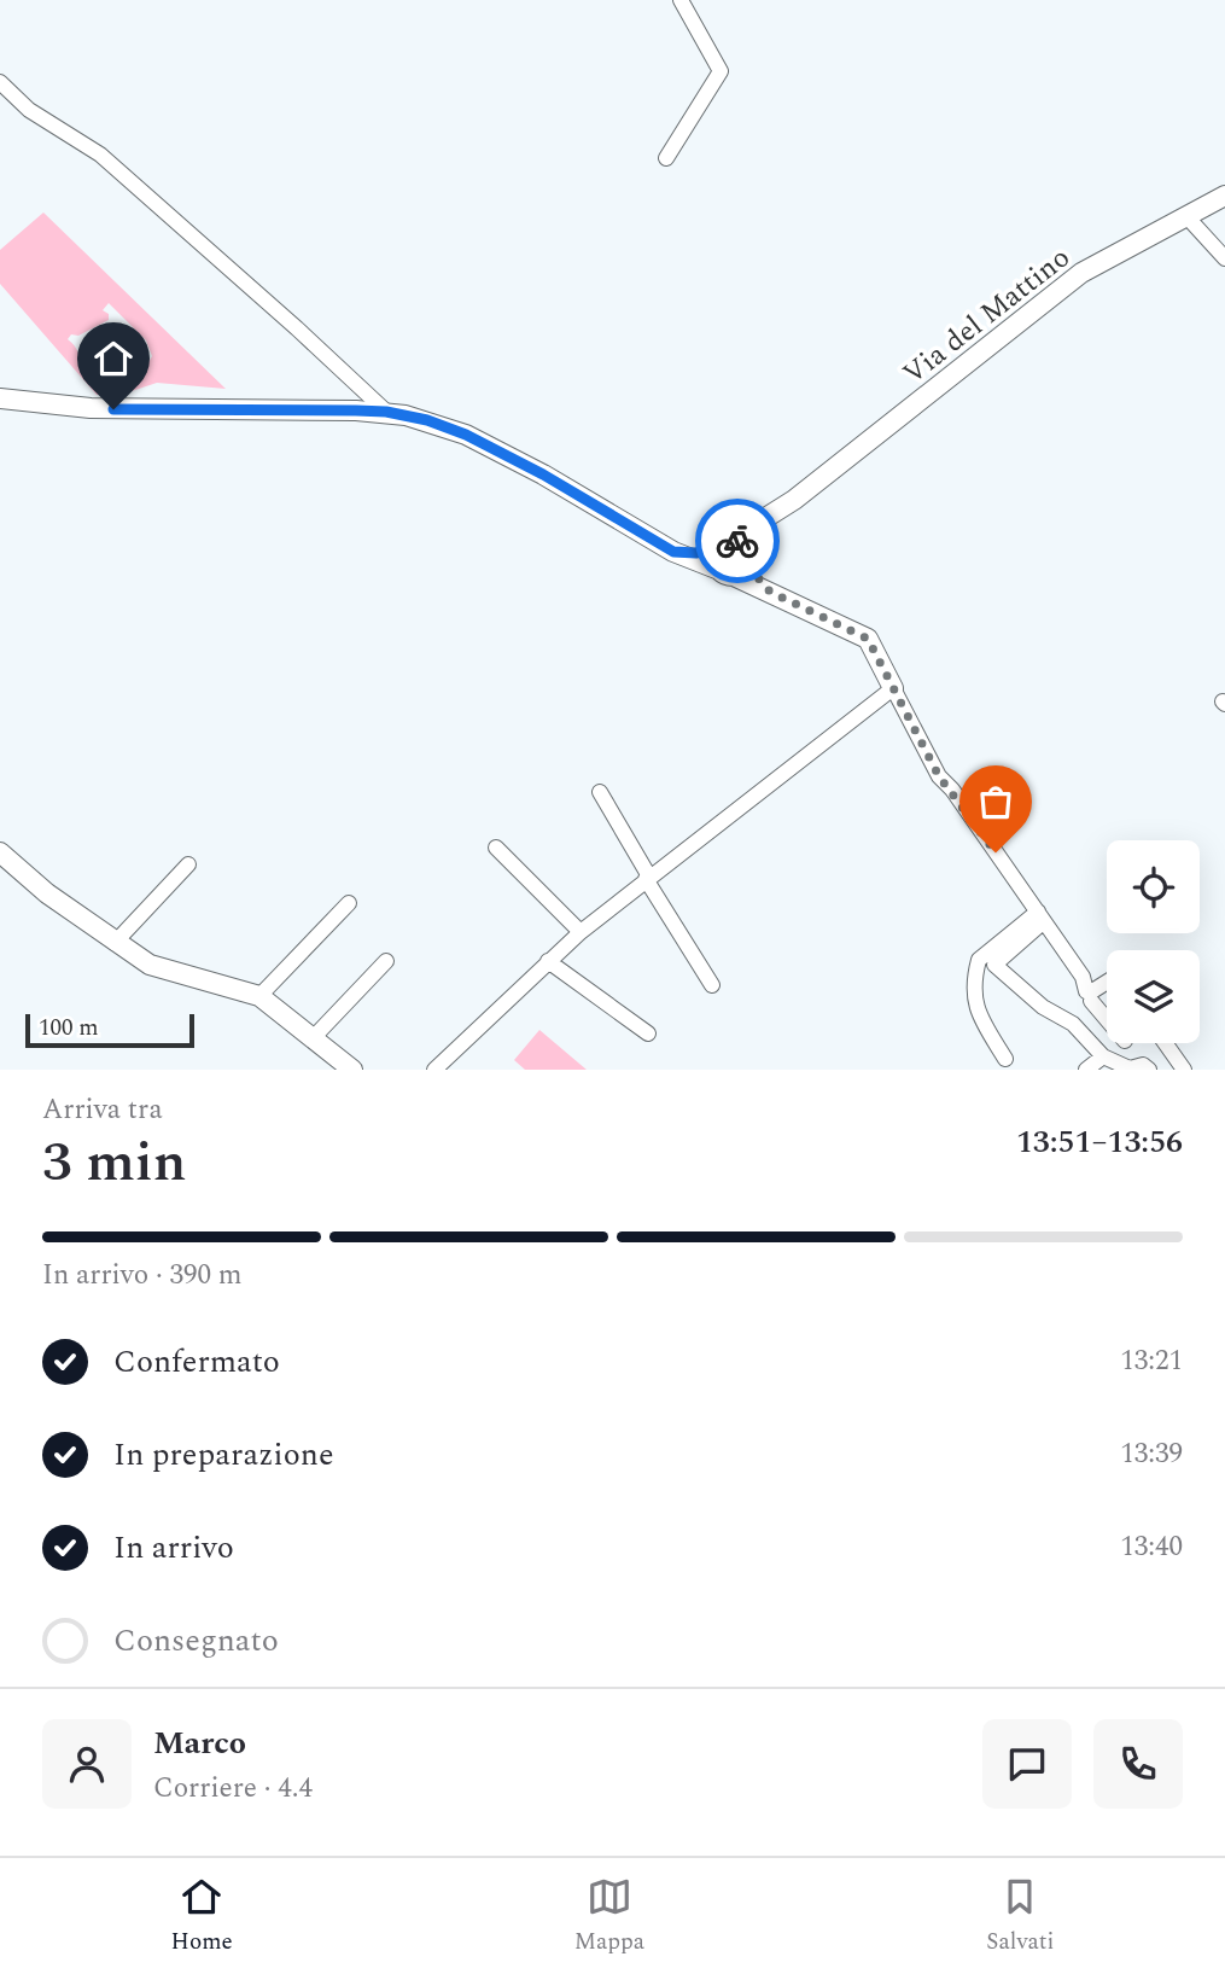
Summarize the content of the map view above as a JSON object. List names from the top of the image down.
{
  "streets": {
    "main road": ["Via del Mattino"]
  },
  "scale_bar": "100 m",
  "page": {
    "scale": "100 m",
    "heading": ["3 min", "Arriva tra", "13:51–13:56"],
    "panel": ["Marco", "Corriere · 4.4"],
    "bar": "In arrivo · 390 m",
    "list": [
      ["Confermato", "13:21"],
      ["In preparazione", "13:39"],
      ["In arrivo", "13:40"],
      "Consegnato"
    ],
    "tabs": ["Home", "Mappa", "Salvati"]
  }
}
